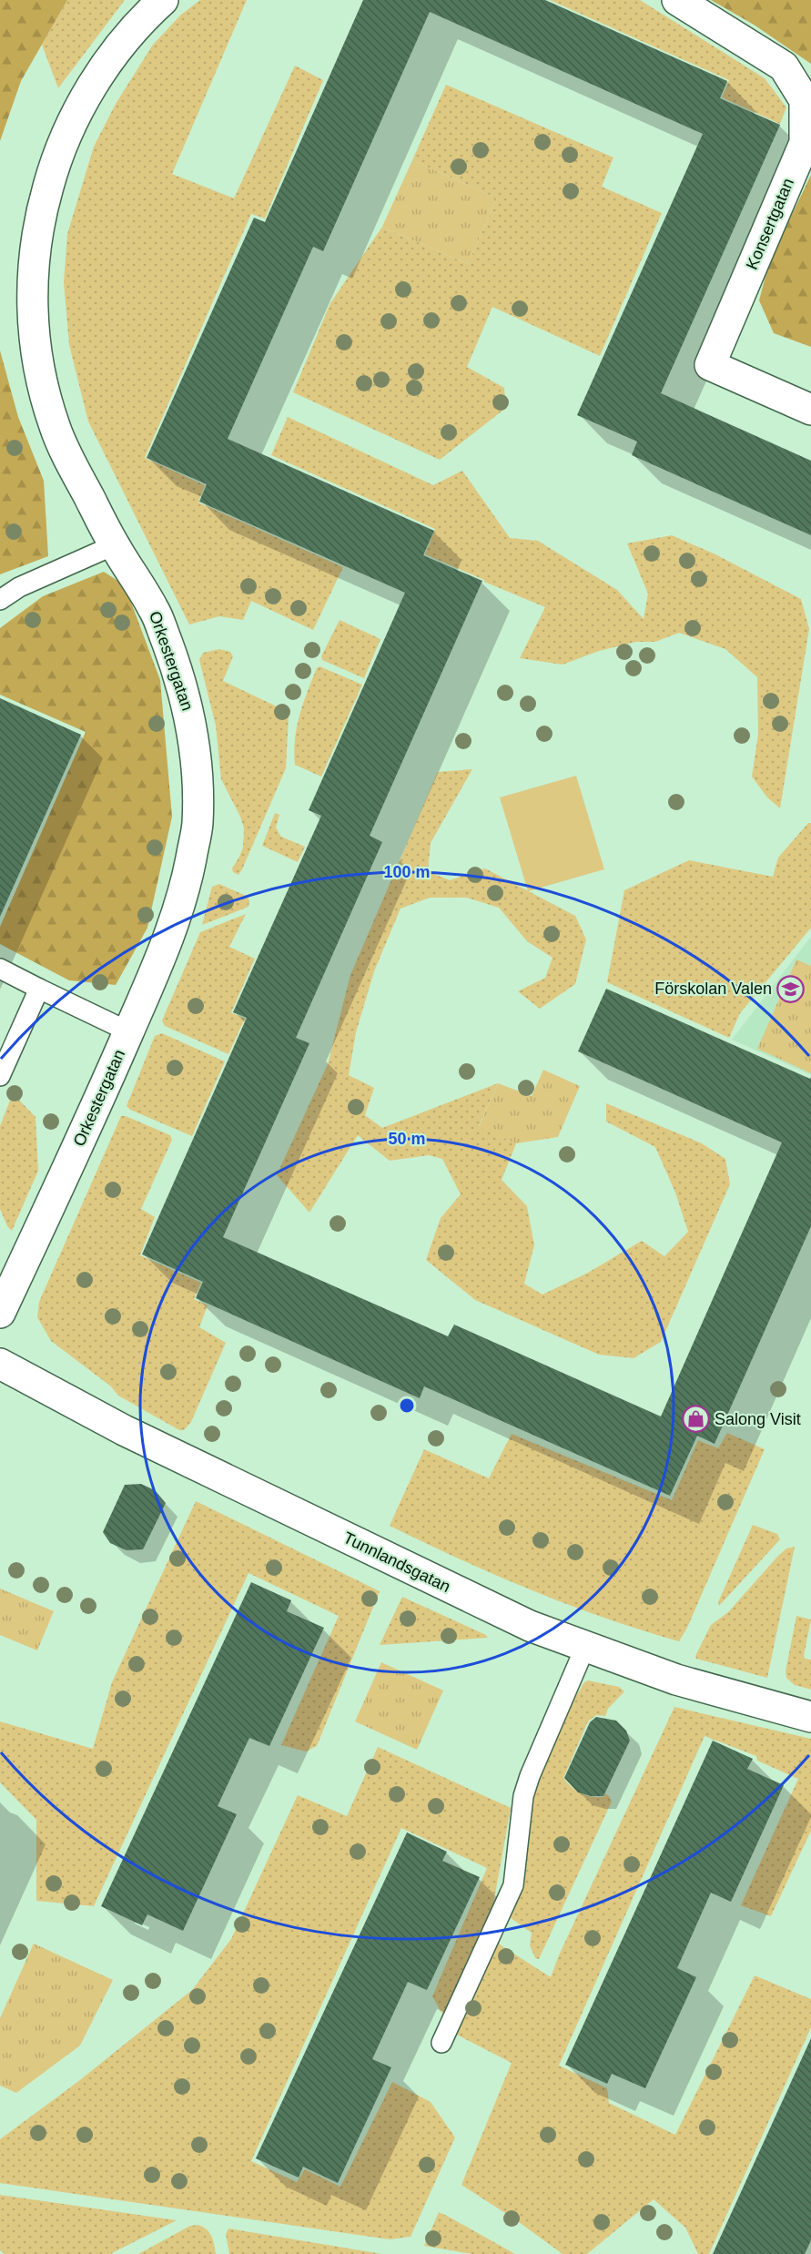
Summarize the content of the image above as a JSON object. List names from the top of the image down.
{
  "streets": {
    "street": ["Konsertgatan", "Orkestergatan", "Tunnlandsgatan"]
  },
  "places": {
    "school or university": ["Förskolan Valen"],
    "shop": ["Salong Visit"]
  },
  "rings": ["100 m", "50 m"]
}
